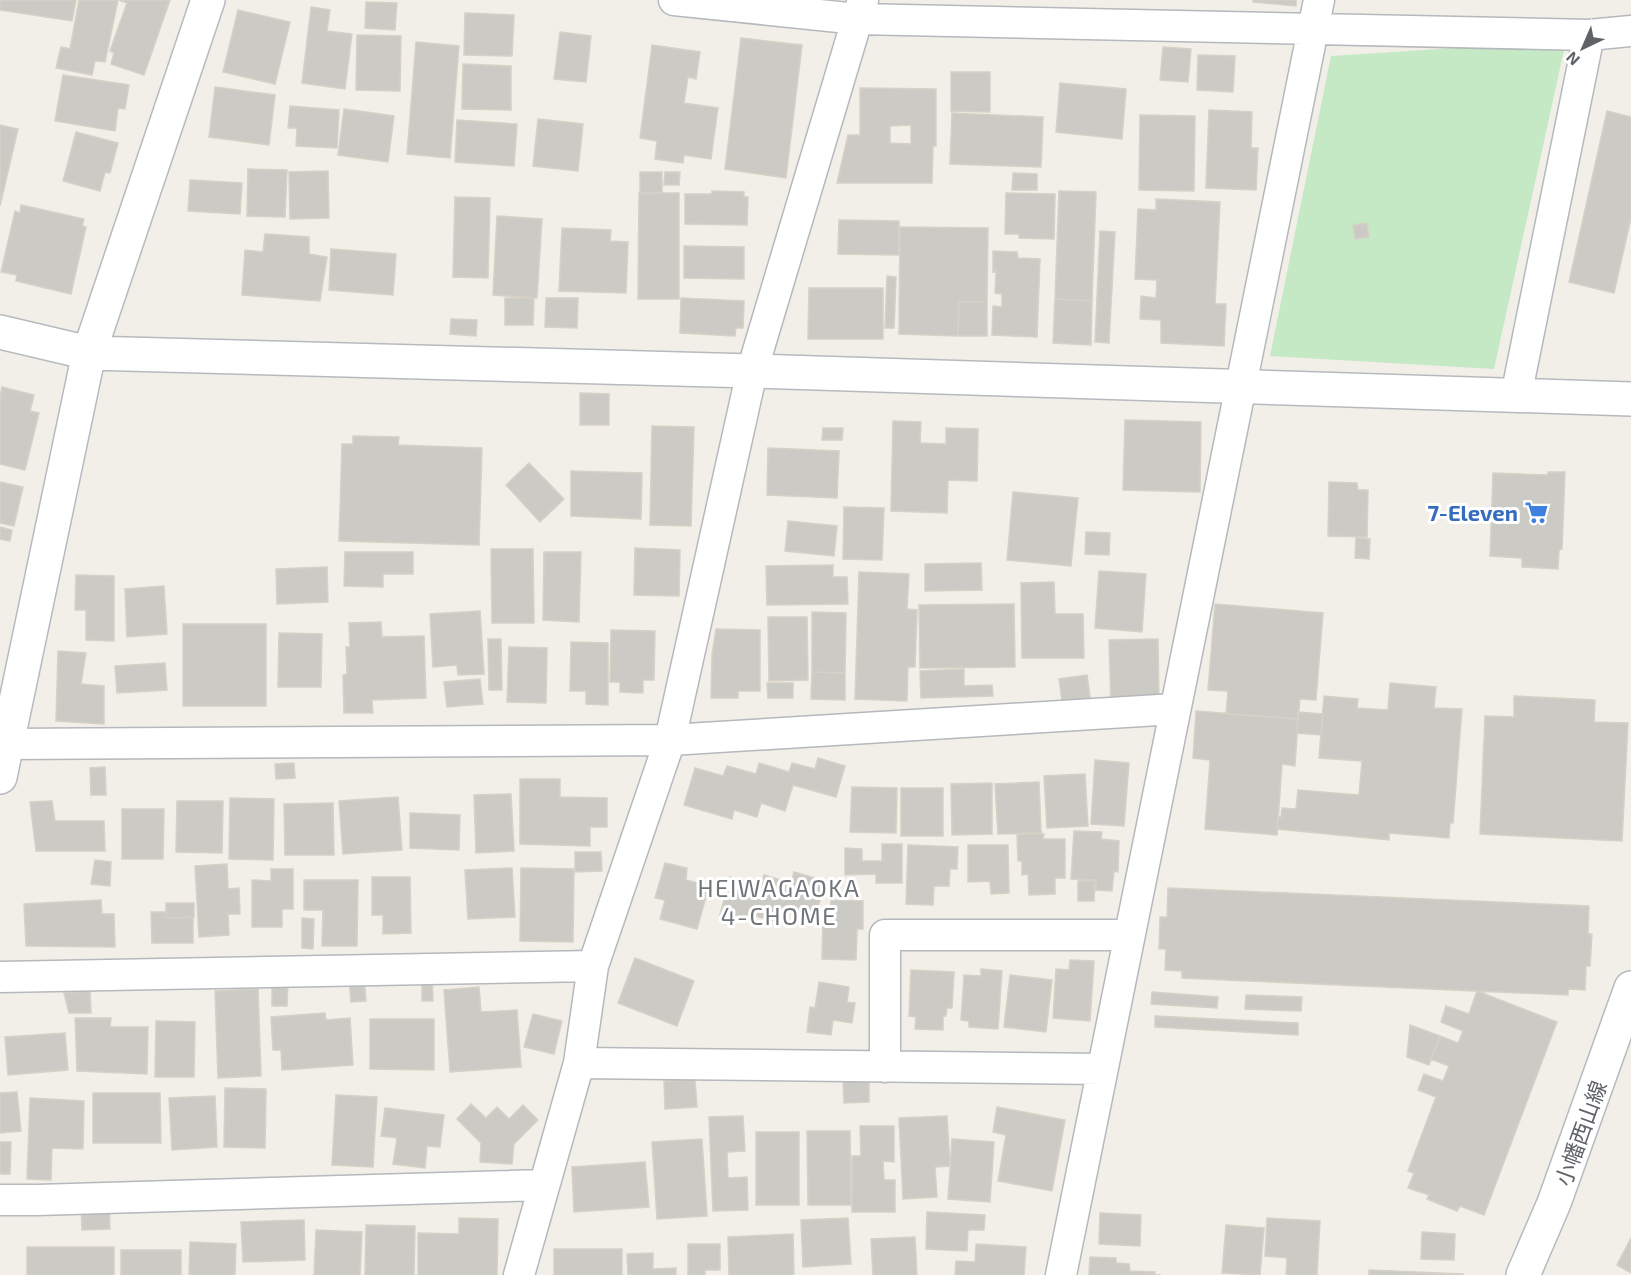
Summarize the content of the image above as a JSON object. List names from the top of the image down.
{
  "streets": {
    "street": ["小幡西山線"]
  },
  "districts": ["HEIWAGAOKA 4-CHOME"],
  "places": {
    "supermarket": ["7-Eleven"]
  },
  "north": "bottom left"
}
